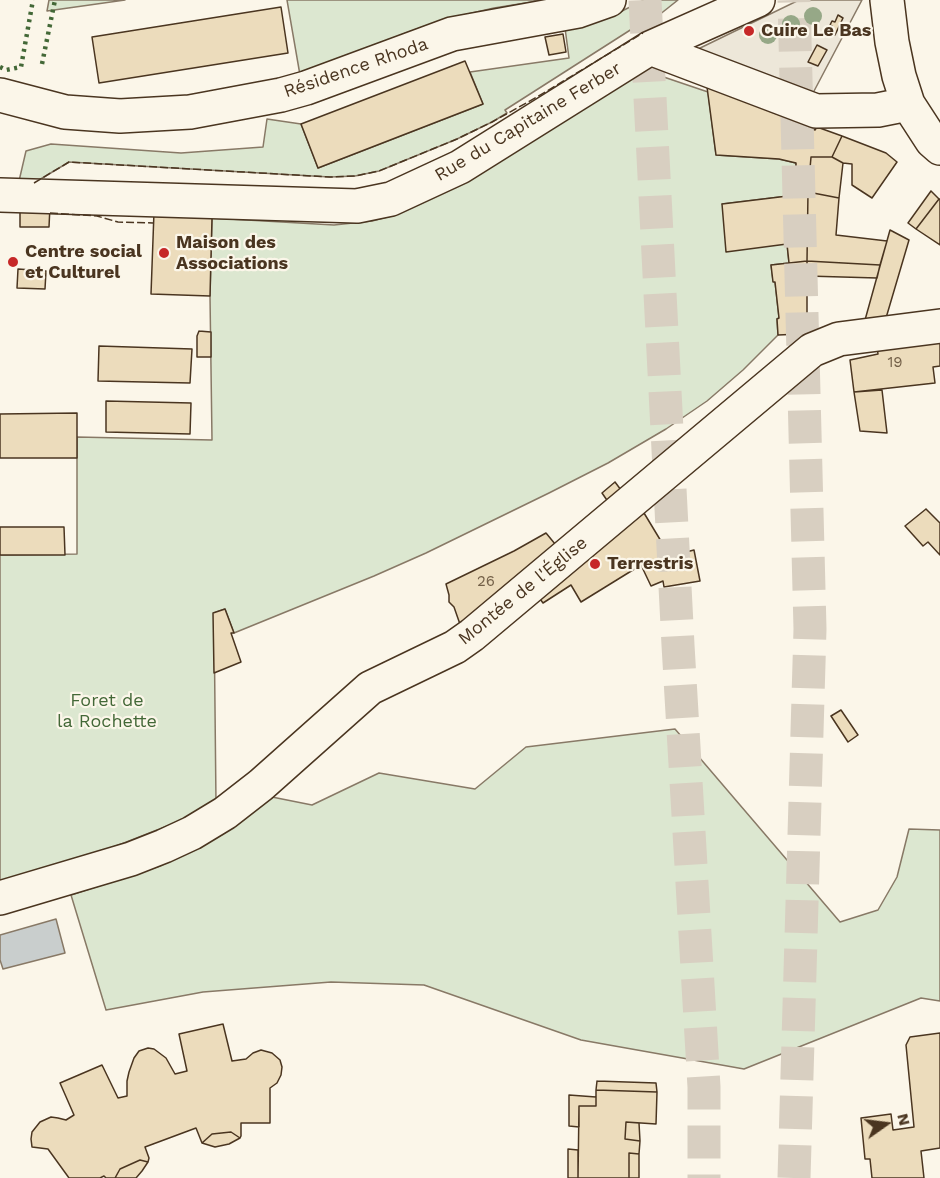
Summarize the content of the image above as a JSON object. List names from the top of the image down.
{
  "streets": {
    "street": ["Résidence Rhoda", "Rue du Capitaine Ferber", "Montée de l'Église"]
  },
  "parks": ["Foret de la Rochette"],
  "places": [
    "Cuire Le Bas",
    "Maison des Associations",
    "Centre social et Culturel",
    "Terrestris"
  ],
  "house_numbers": ["19", "26"],
  "north": "right"
}
